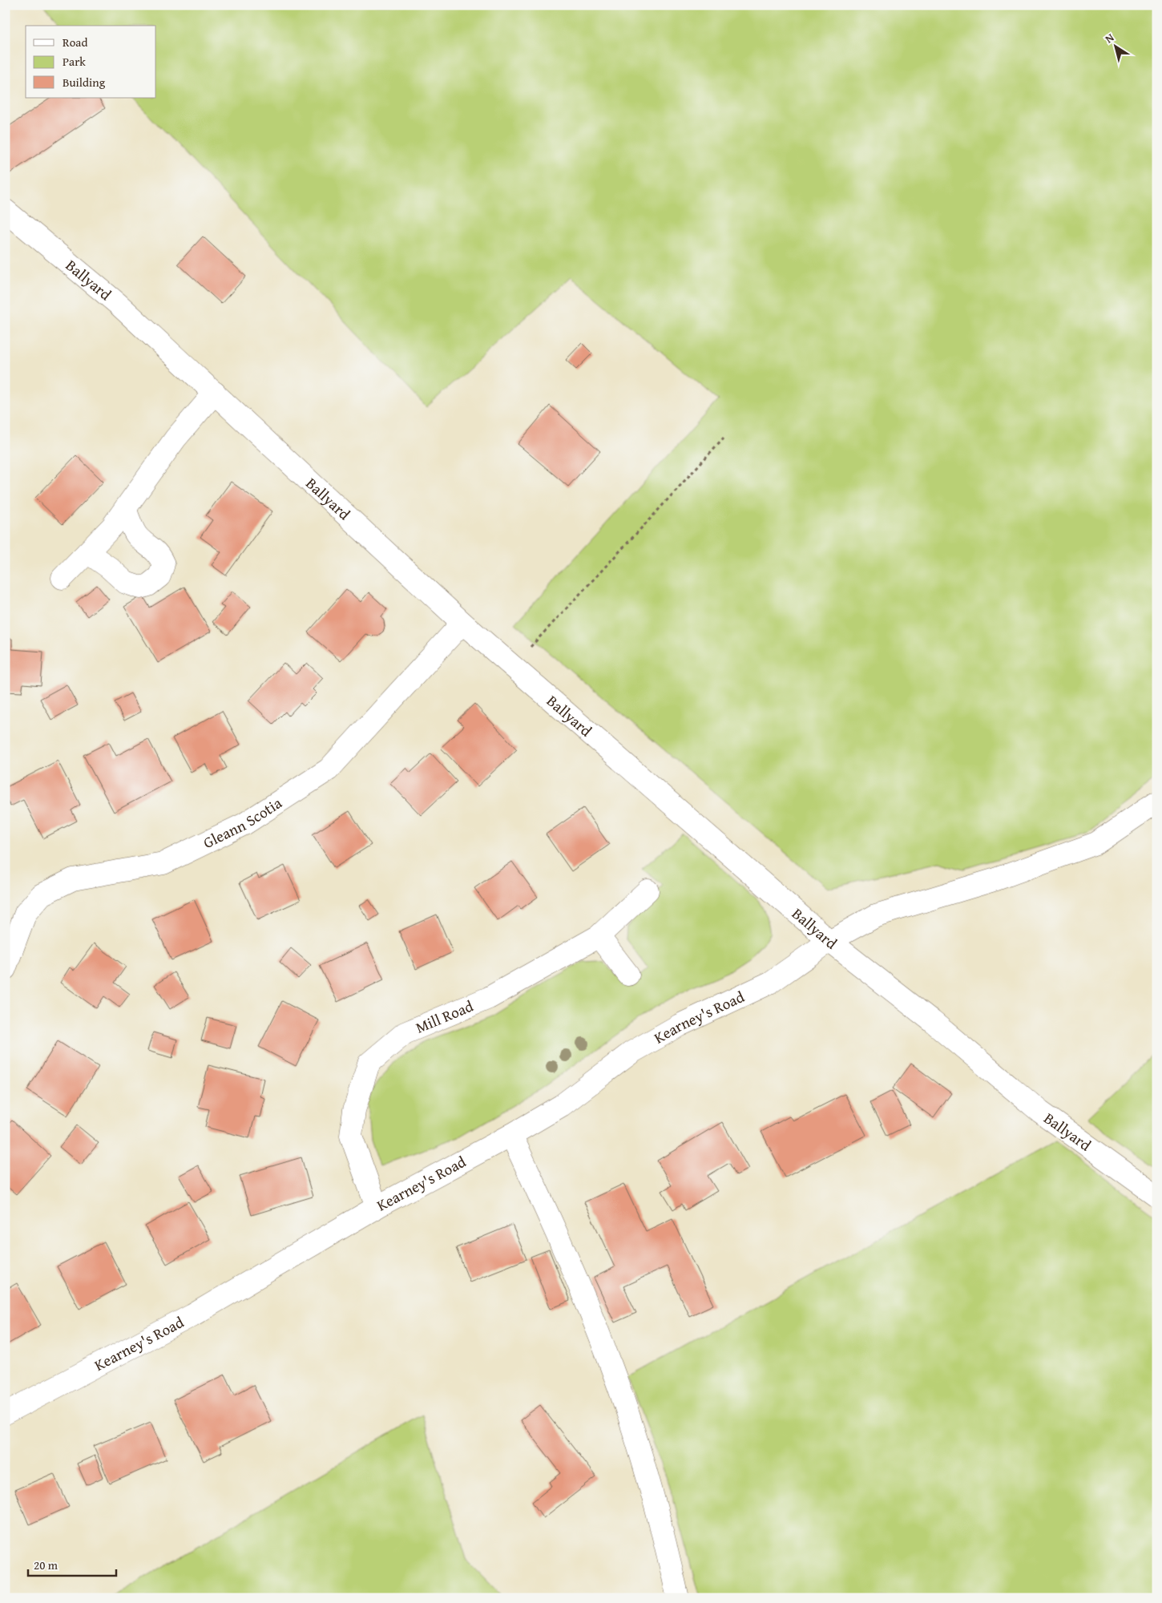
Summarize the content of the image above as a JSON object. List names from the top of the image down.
{
  "streets": {
    "street": [
      "Ballyard",
      "Gleann Scotia",
      "Mill Road",
      "Kearney's Road"
    ]
  },
  "crossings": [
    ["Ballyard", "Gleann Scotia"],
    ["Ballyard", "Kearney's Road"],
    ["Mill Road", "Kearney's Road"]
  ],
  "legend": ["Road", "Park", "Building"],
  "scale_bar": "20 m",
  "north": "top left"
}
